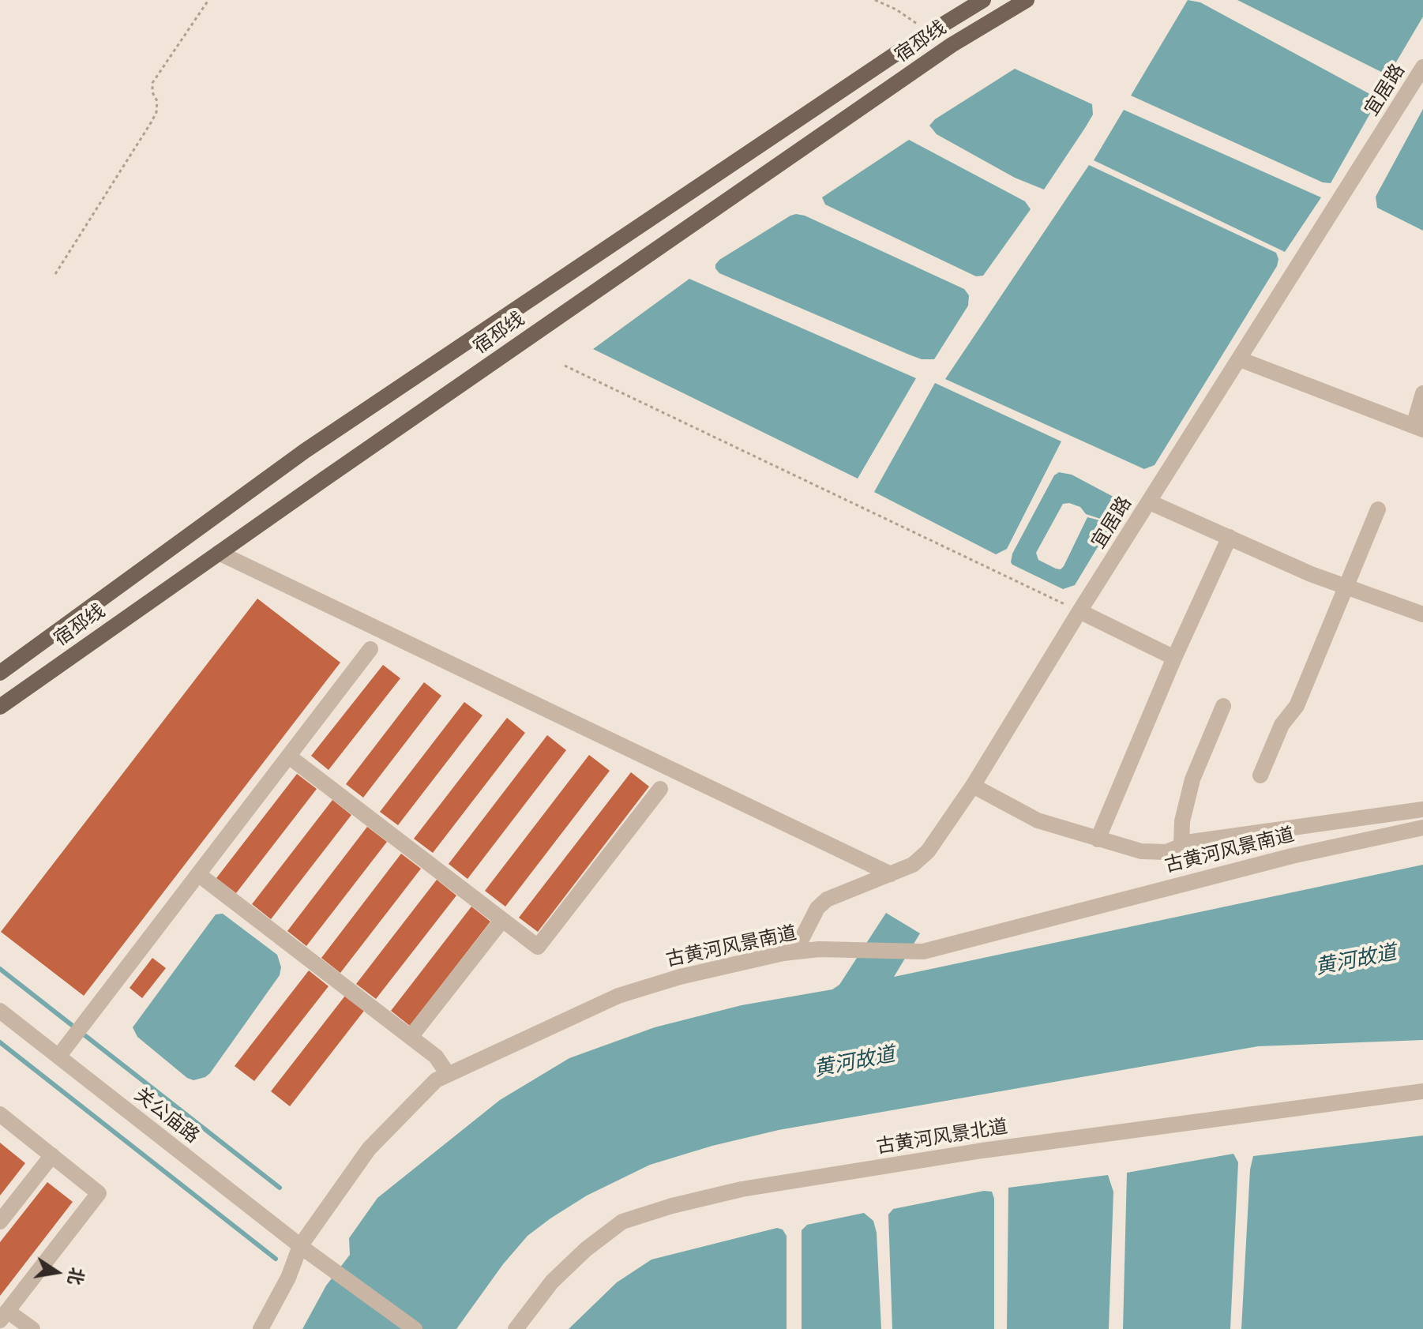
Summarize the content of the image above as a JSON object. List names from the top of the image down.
{
  "streets": {
    "main road": ["宿邳线"],
    "street": [
      "宜居路",
      "古黄河风景南道",
      "关公庙路",
      "古黄河风景北道"
    ]
  },
  "crossings": [
    ["宜居路", "古黄河风景南道"],
    ["古黄河风景南道", "关公庙路"]
  ],
  "water": ["黄河故道"],
  "north": "right"
}
